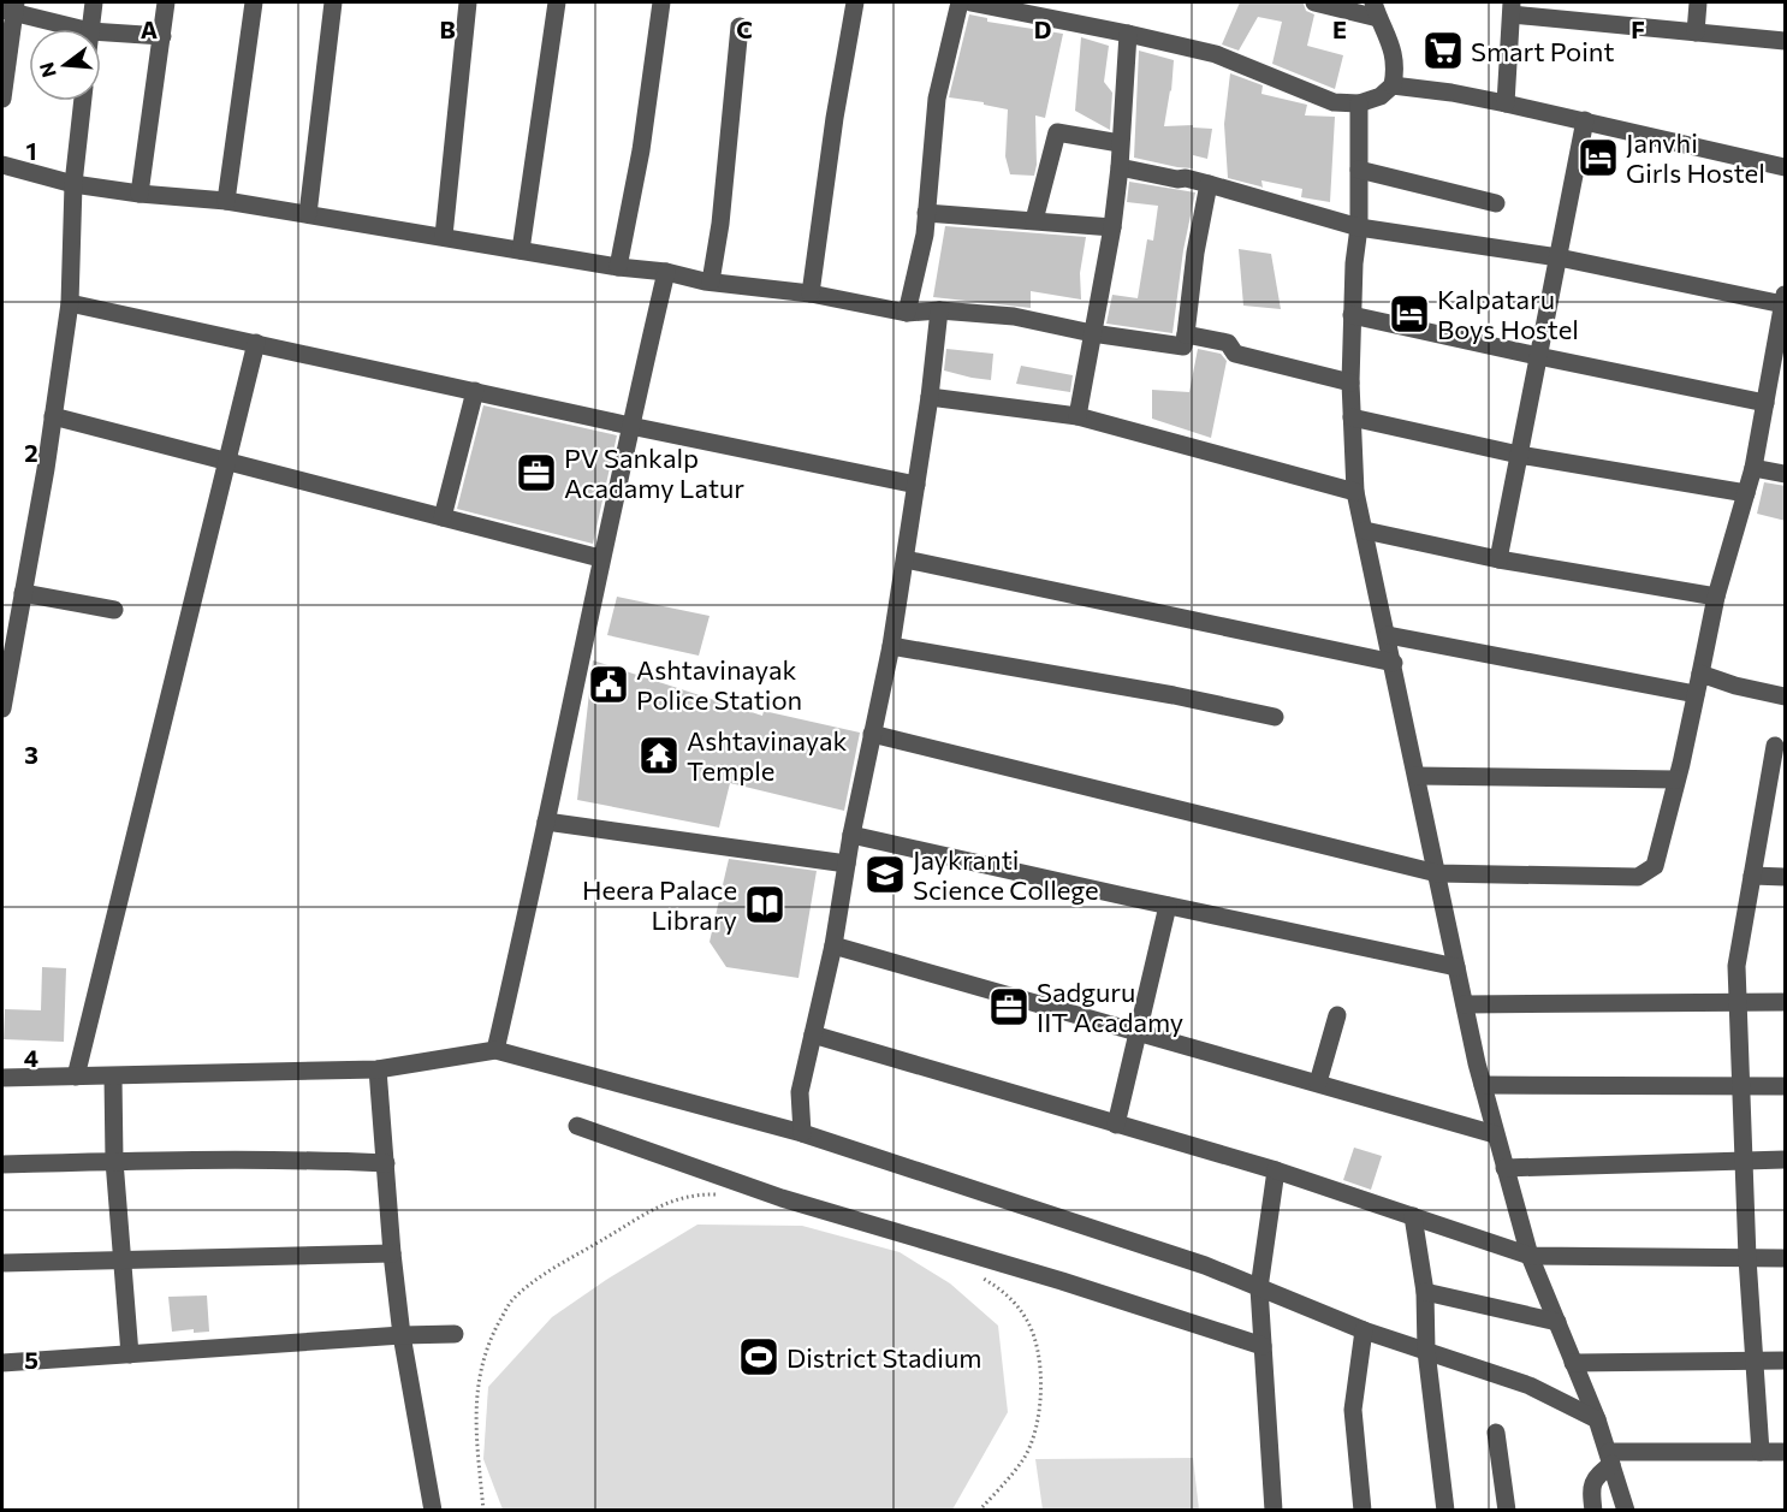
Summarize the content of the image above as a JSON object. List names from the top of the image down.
{
  "places": {
    "supermarket": ["Smart Point"],
    "hotel": ["Janvhi Girls Hostel", "Kalpataru Boys Hostel"],
    "office": ["PV Sankalp Acadamy Latur", "Sadguru IIT Acadamy"],
    "public building": ["Ashtavinayak Police Station"],
    "temple": ["Ashtavinayak Temple"],
    "school or university": ["Jaykranti Science College"],
    "library": ["Heera Palace Library"],
    "sports": ["District Stadium"]
  },
  "north": "left",
  "grid": {
    "columns": [
      "A",
      "B",
      "C",
      "D",
      "E",
      "F"
    ],
    "rows": [
      "1",
      "2",
      "3",
      "4",
      "5"
    ]
  }
}
